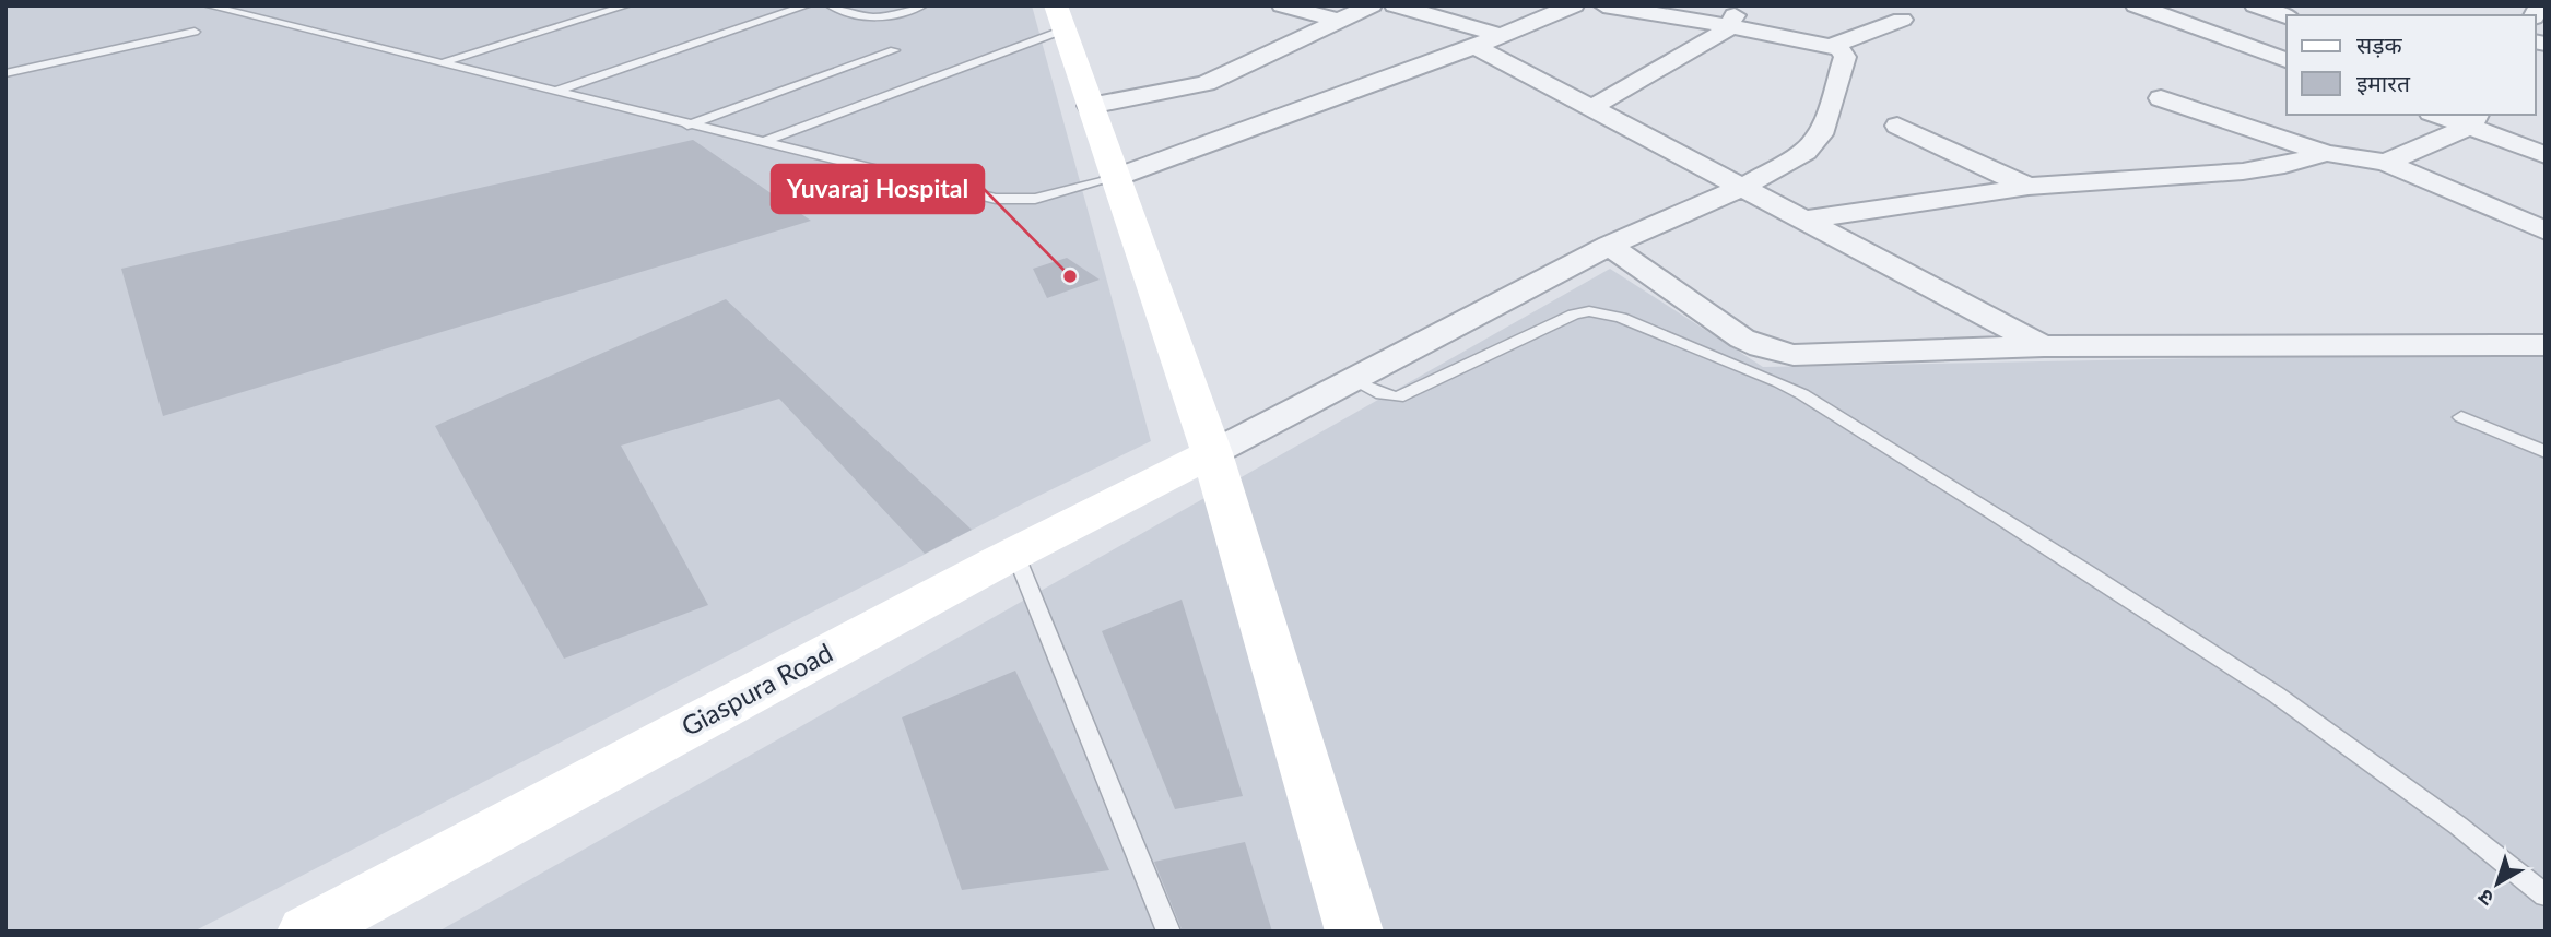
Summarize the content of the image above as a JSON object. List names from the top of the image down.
{
  "streets": {
    "street": ["Giaspura Road"]
  },
  "places": ["Yuvaraj Hospital"],
  "legend": ["सड़क", "इमारत"],
  "north": "bottom left"
}
